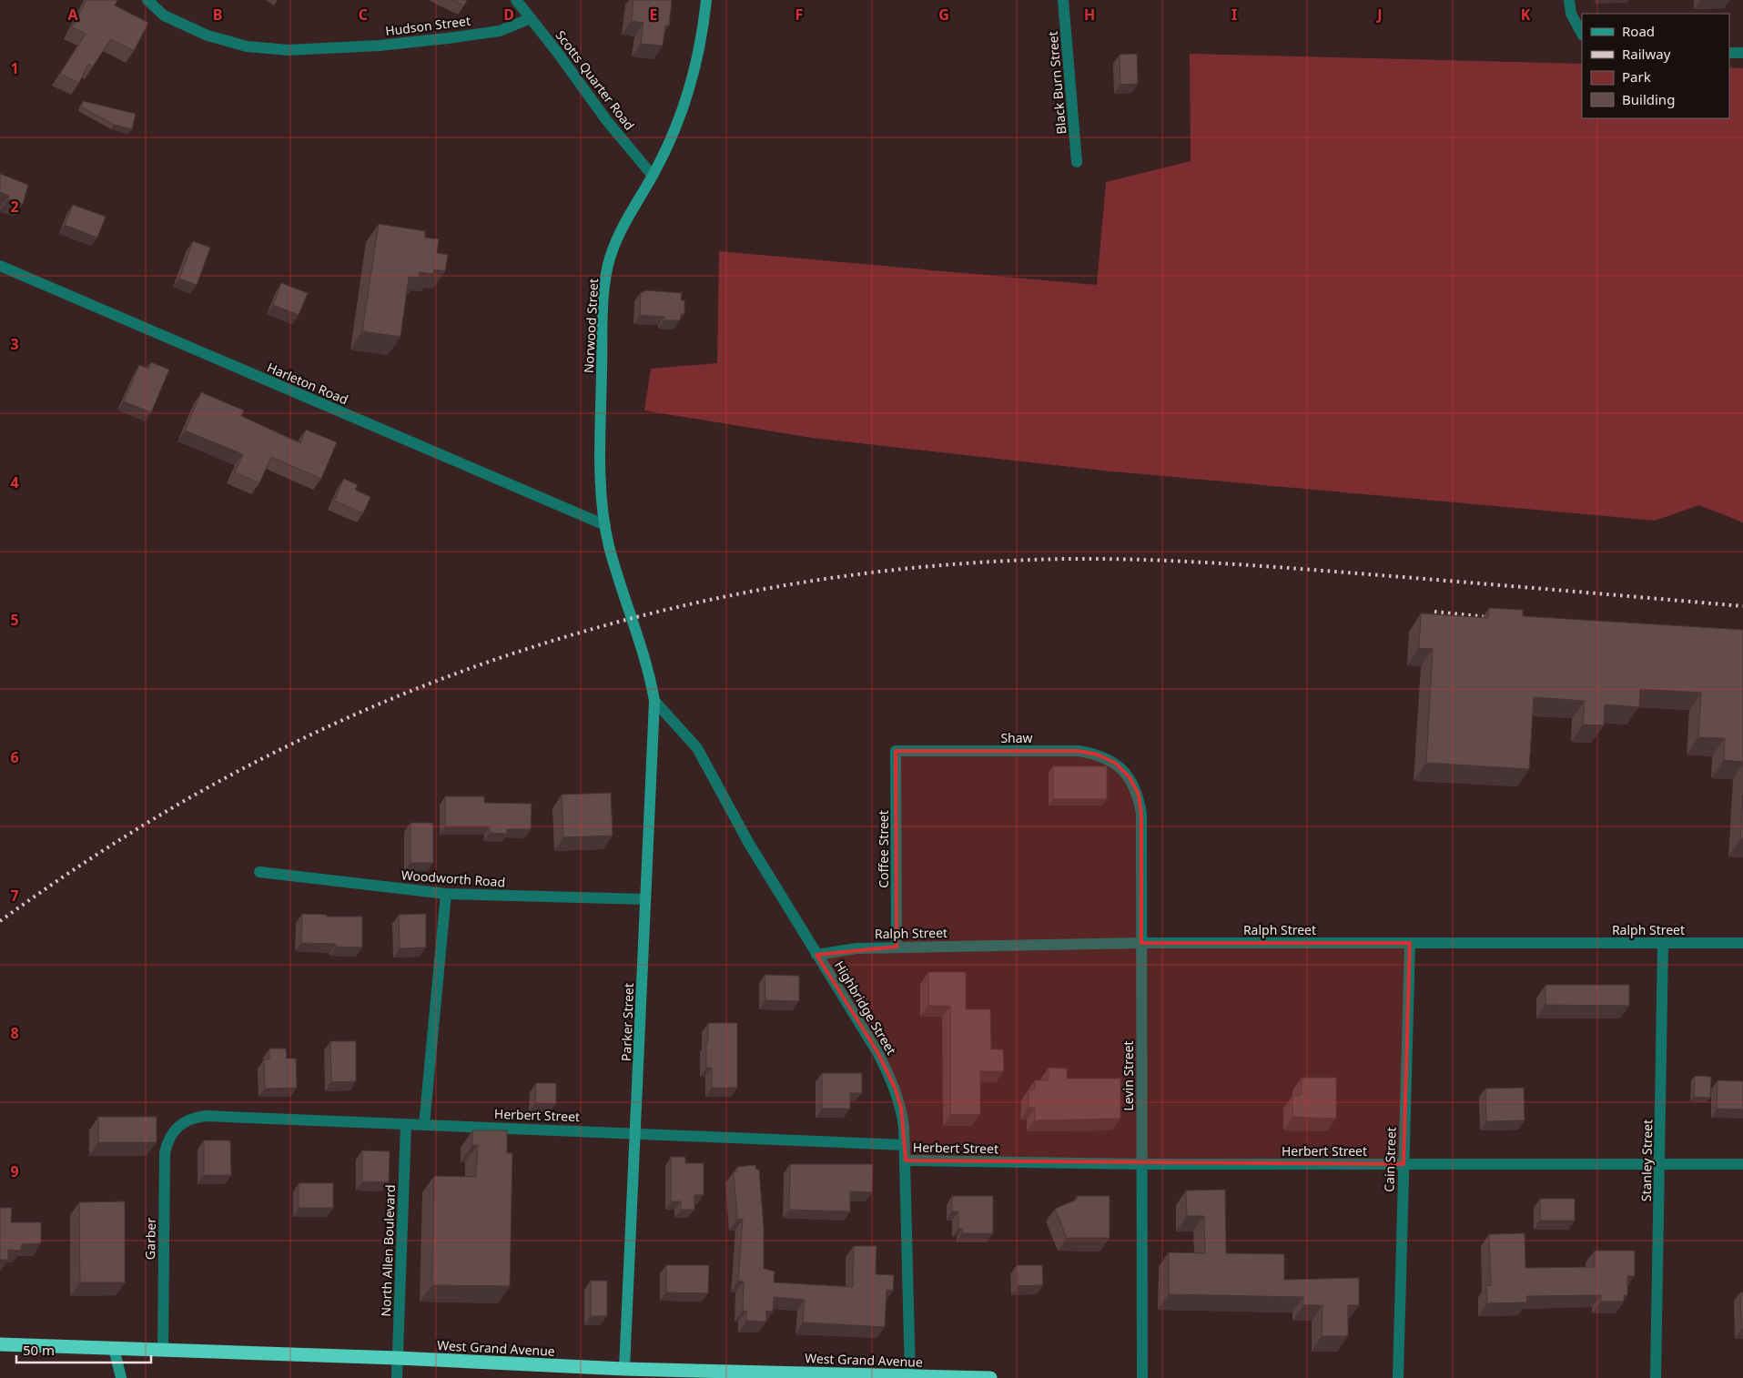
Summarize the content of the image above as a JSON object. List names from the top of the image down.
{
  "streets": {
    "highway": ["West Grand Avenue"],
    "street": [
      "Hudson Street",
      "Scotts Quarter Road",
      "Black Burn Street",
      "Norwood Street",
      "Harleton Road",
      "Shaw",
      "Coffee Street",
      "Woodworth Road",
      "Ralph Street",
      "Highbridge Street",
      "Parker Street",
      "Levin Street",
      "Herbert Street",
      "Cain Street",
      "Stanley Street",
      "Garber",
      "North Allen Boulevard"
    ]
  },
  "crossings": [
    ["Hudson Street", "Scotts Quarter Road"],
    ["Scotts Quarter Road", "Norwood Street"],
    ["Norwood Street", "Harleton Road"],
    ["Norwood Street", "Parker Street"],
    ["Shaw", "Coffee Street"],
    ["Shaw", "Levin Street"],
    ["Coffee Street", "Ralph Street"],
    ["Woodworth Road", "Parker Street"],
    ["Ralph Street", "Highbridge Street"],
    ["Ralph Street", "Levin Street"],
    ["Ralph Street", "Cain Street"],
    ["Ralph Street", "Stanley Street"],
    ["Highbridge Street", "Parker Street"],
    ["Highbridge Street", "Herbert Street"],
    ["Highbridge Street", "West Grand Avenue"],
    ["Parker Street", "Herbert Street"],
    ["Parker Street", "West Grand Avenue"],
    ["Levin Street", "Herbert Street"],
    ["Herbert Street", "Cain Street"],
    ["Herbert Street", "Stanley Street"],
    ["Herbert Street", "Garber"],
    ["Herbert Street", "North Allen Boulevard"],
    ["Garber", "West Grand Avenue"],
    ["North Allen Boulevard", "West Grand Avenue"]
  ],
  "legend": [
    "Road",
    "Railway",
    "Park",
    "Building"
  ],
  "scale_bar": "50 m",
  "grid": {
    "columns": [
      "A",
      "B",
      "C",
      "D",
      "E",
      "F",
      "G",
      "H",
      "I",
      "J",
      "K"
    ],
    "rows": [
      "1",
      "2",
      "3",
      "4",
      "5",
      "6",
      "7",
      "8",
      "9"
    ]
  }
}
